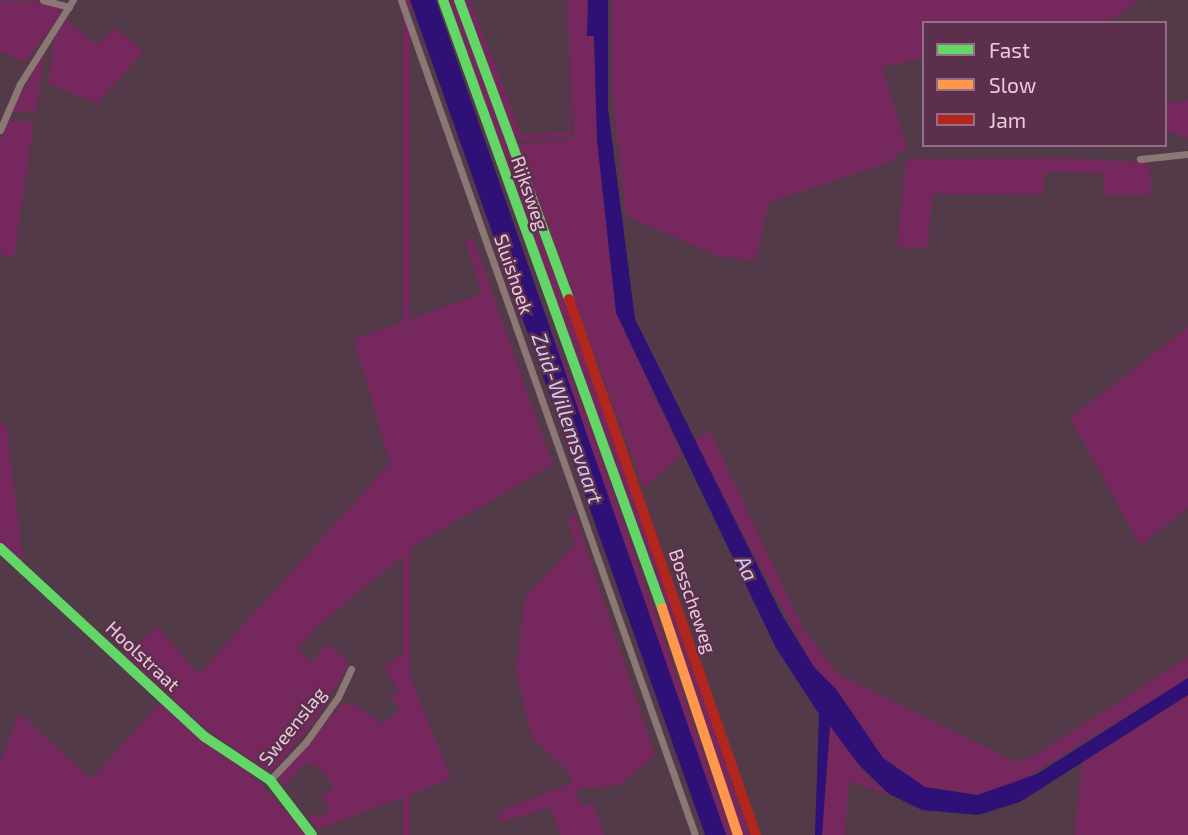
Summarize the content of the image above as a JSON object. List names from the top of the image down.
{
  "streets": {
    "street": [
      "Rijksweg",
      "Sluishoek",
      "Bosscheweg",
      "Hoolstraat",
      "Sweenslag"
    ]
  },
  "crossings": [
    ["Rijksweg", "Bosscheweg"],
    ["Hoolstraat", "Sweenslag"]
  ],
  "water": ["Zuid-Willemsvaart", "Aa"],
  "legend": ["Fast", "Slow", "Jam"]
}
